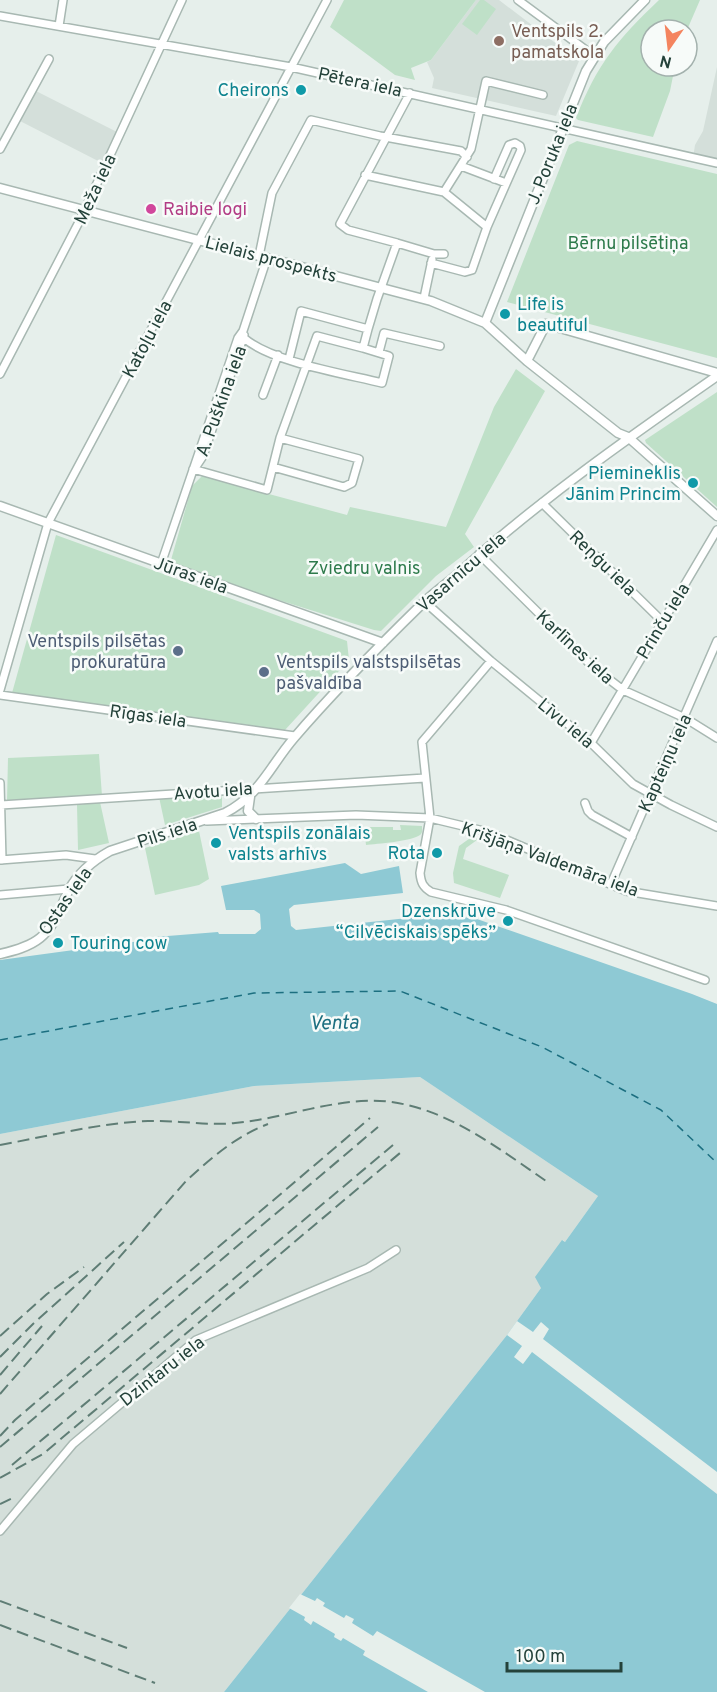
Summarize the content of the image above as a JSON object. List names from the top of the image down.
{
  "streets": {
    "street": [
      "Pētera iela",
      "J. Poruka iela",
      "Meža iela",
      "Lielais prospekts",
      "Katoļu iela",
      "A. Puškina iela",
      "Reņģu iela",
      "Vasarnīcu iela",
      "Jūras iela",
      "Prinču iela",
      "Karlīnes iela",
      "Rīgas iela",
      "Līvu iela",
      "Kapteiņu iela",
      "Avotu iela",
      "Pils iela",
      "Krišjāņa Valdemāra iela",
      "Ostas iela",
      "Dzintaru iela"
    ]
  },
  "crossings": [
    ["Pētera iela", "J. Poruka iela"],
    ["Pētera iela", "Meža iela"],
    ["Pētera iela", "Katoļu iela"],
    ["J. Poruka iela", "Lielais prospekts"],
    ["Meža iela", "Lielais prospekts"],
    ["Lielais prospekts", "Katoļu iela"],
    ["Lielais prospekts", "A. Puškina iela"],
    ["Lielais prospekts", "Vasarnīcu iela"],
    ["Katoļu iela", "Jūras iela"],
    ["Katoļu iela", "Rīgas iela"],
    ["A. Puškina iela", "Jūras iela"],
    ["Reņģu iela", "Vasarnīcu iela"],
    ["Reņģu iela", "Prinču iela"],
    ["Vasarnīcu iela", "Jūras iela"],
    ["Vasarnīcu iela", "Karlīnes iela"],
    ["Vasarnīcu iela", "Rīgas iela"],
    ["Vasarnīcu iela", "Līvu iela"],
    ["Vasarnīcu iela", "Avotu iela"],
    ["Vasarnīcu iela", "Pils iela"],
    ["Prinču iela", "Karlīnes iela"],
    ["Prinču iela", "Līvu iela"],
    ["Karlīnes iela", "Kapteiņu iela"],
    ["Līvu iela", "Kapteiņu iela"],
    ["Kapteiņu iela", "Krišjāņa Valdemāra iela"],
    ["Pils iela", "Krišjāņa Valdemāra iela"],
    ["Pils iela", "Ostas iela"]
  ],
  "water": ["Venta"],
  "parks": ["Bērnu pilsētiņa", "Zviedru valnis"],
  "places": [
    "Ventspils 2. pamatskola",
    "Cheirons",
    "Raibie logi",
    "Life is beautiful",
    "Piemineklis Jānim Princim",
    "Ventspils pilsētas prokuratūra",
    "Ventspils valstspilsētas pašvaldība",
    "Ventspils zonālais valsts arhīvs",
    "Rota",
    "Dzenskrūve “Cilvēciskais spēks”",
    "Touring cow"
  ],
  "scale_bar": "100 m",
  "north": "bottom"
}
